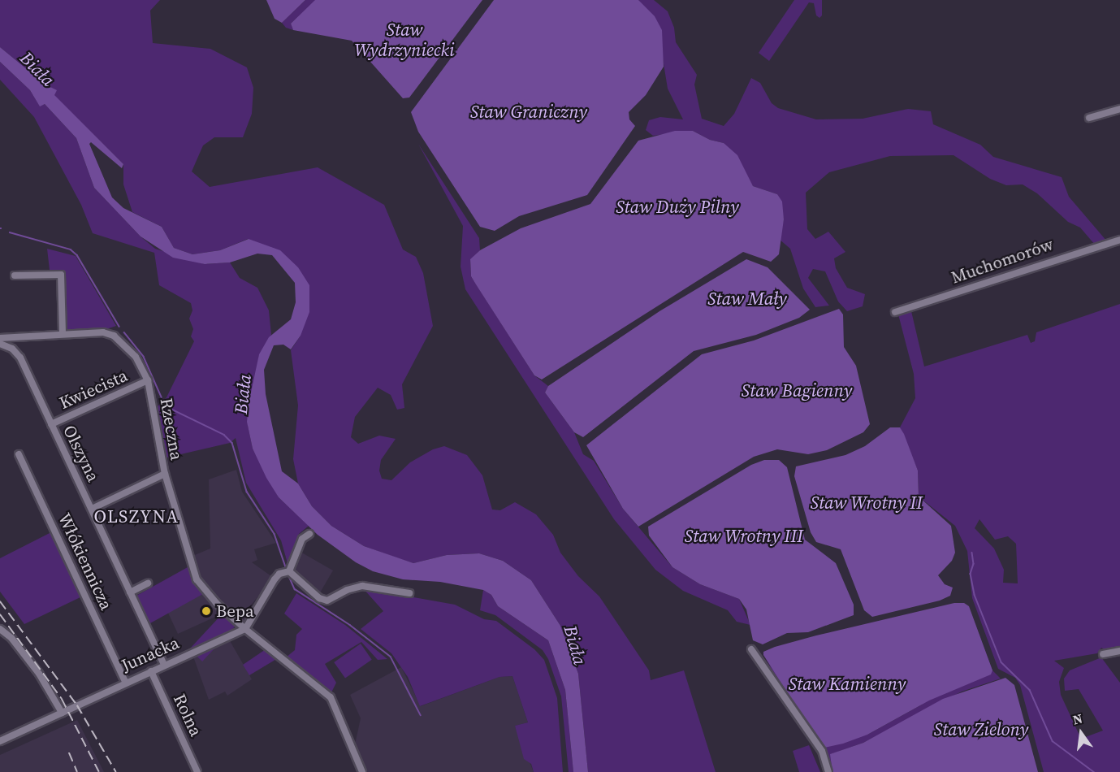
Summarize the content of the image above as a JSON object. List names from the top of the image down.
{
  "streets": {
    "street": [
      "Muchomorów",
      "Kwiecista",
      "Rzeczna",
      "Olszyna",
      "Włókiennicza",
      "Junacka",
      "Rolna"
    ]
  },
  "crossings": [
    ["Kwiecista", "Rzeczna"],
    ["Kwiecista", "Olszyna"],
    ["Rzeczna", "Junacka"],
    ["Olszyna", "Junacka"],
    ["Włókiennicza", "Junacka"],
    ["Junacka", "Rolna"]
  ],
  "districts": ["OLSZYNA"],
  "water": [
    "Staw Wydrzyniecki",
    "Biała",
    "Staw Graniczny",
    "Staw Duży Pilny",
    "Staw Mały",
    "Staw Bagienny",
    "Staw Wrotny II",
    "Staw Wrotny III",
    "Staw Kamienny",
    "Staw Zielony"
  ],
  "places": ["Bepa"],
  "north": "top"
}
